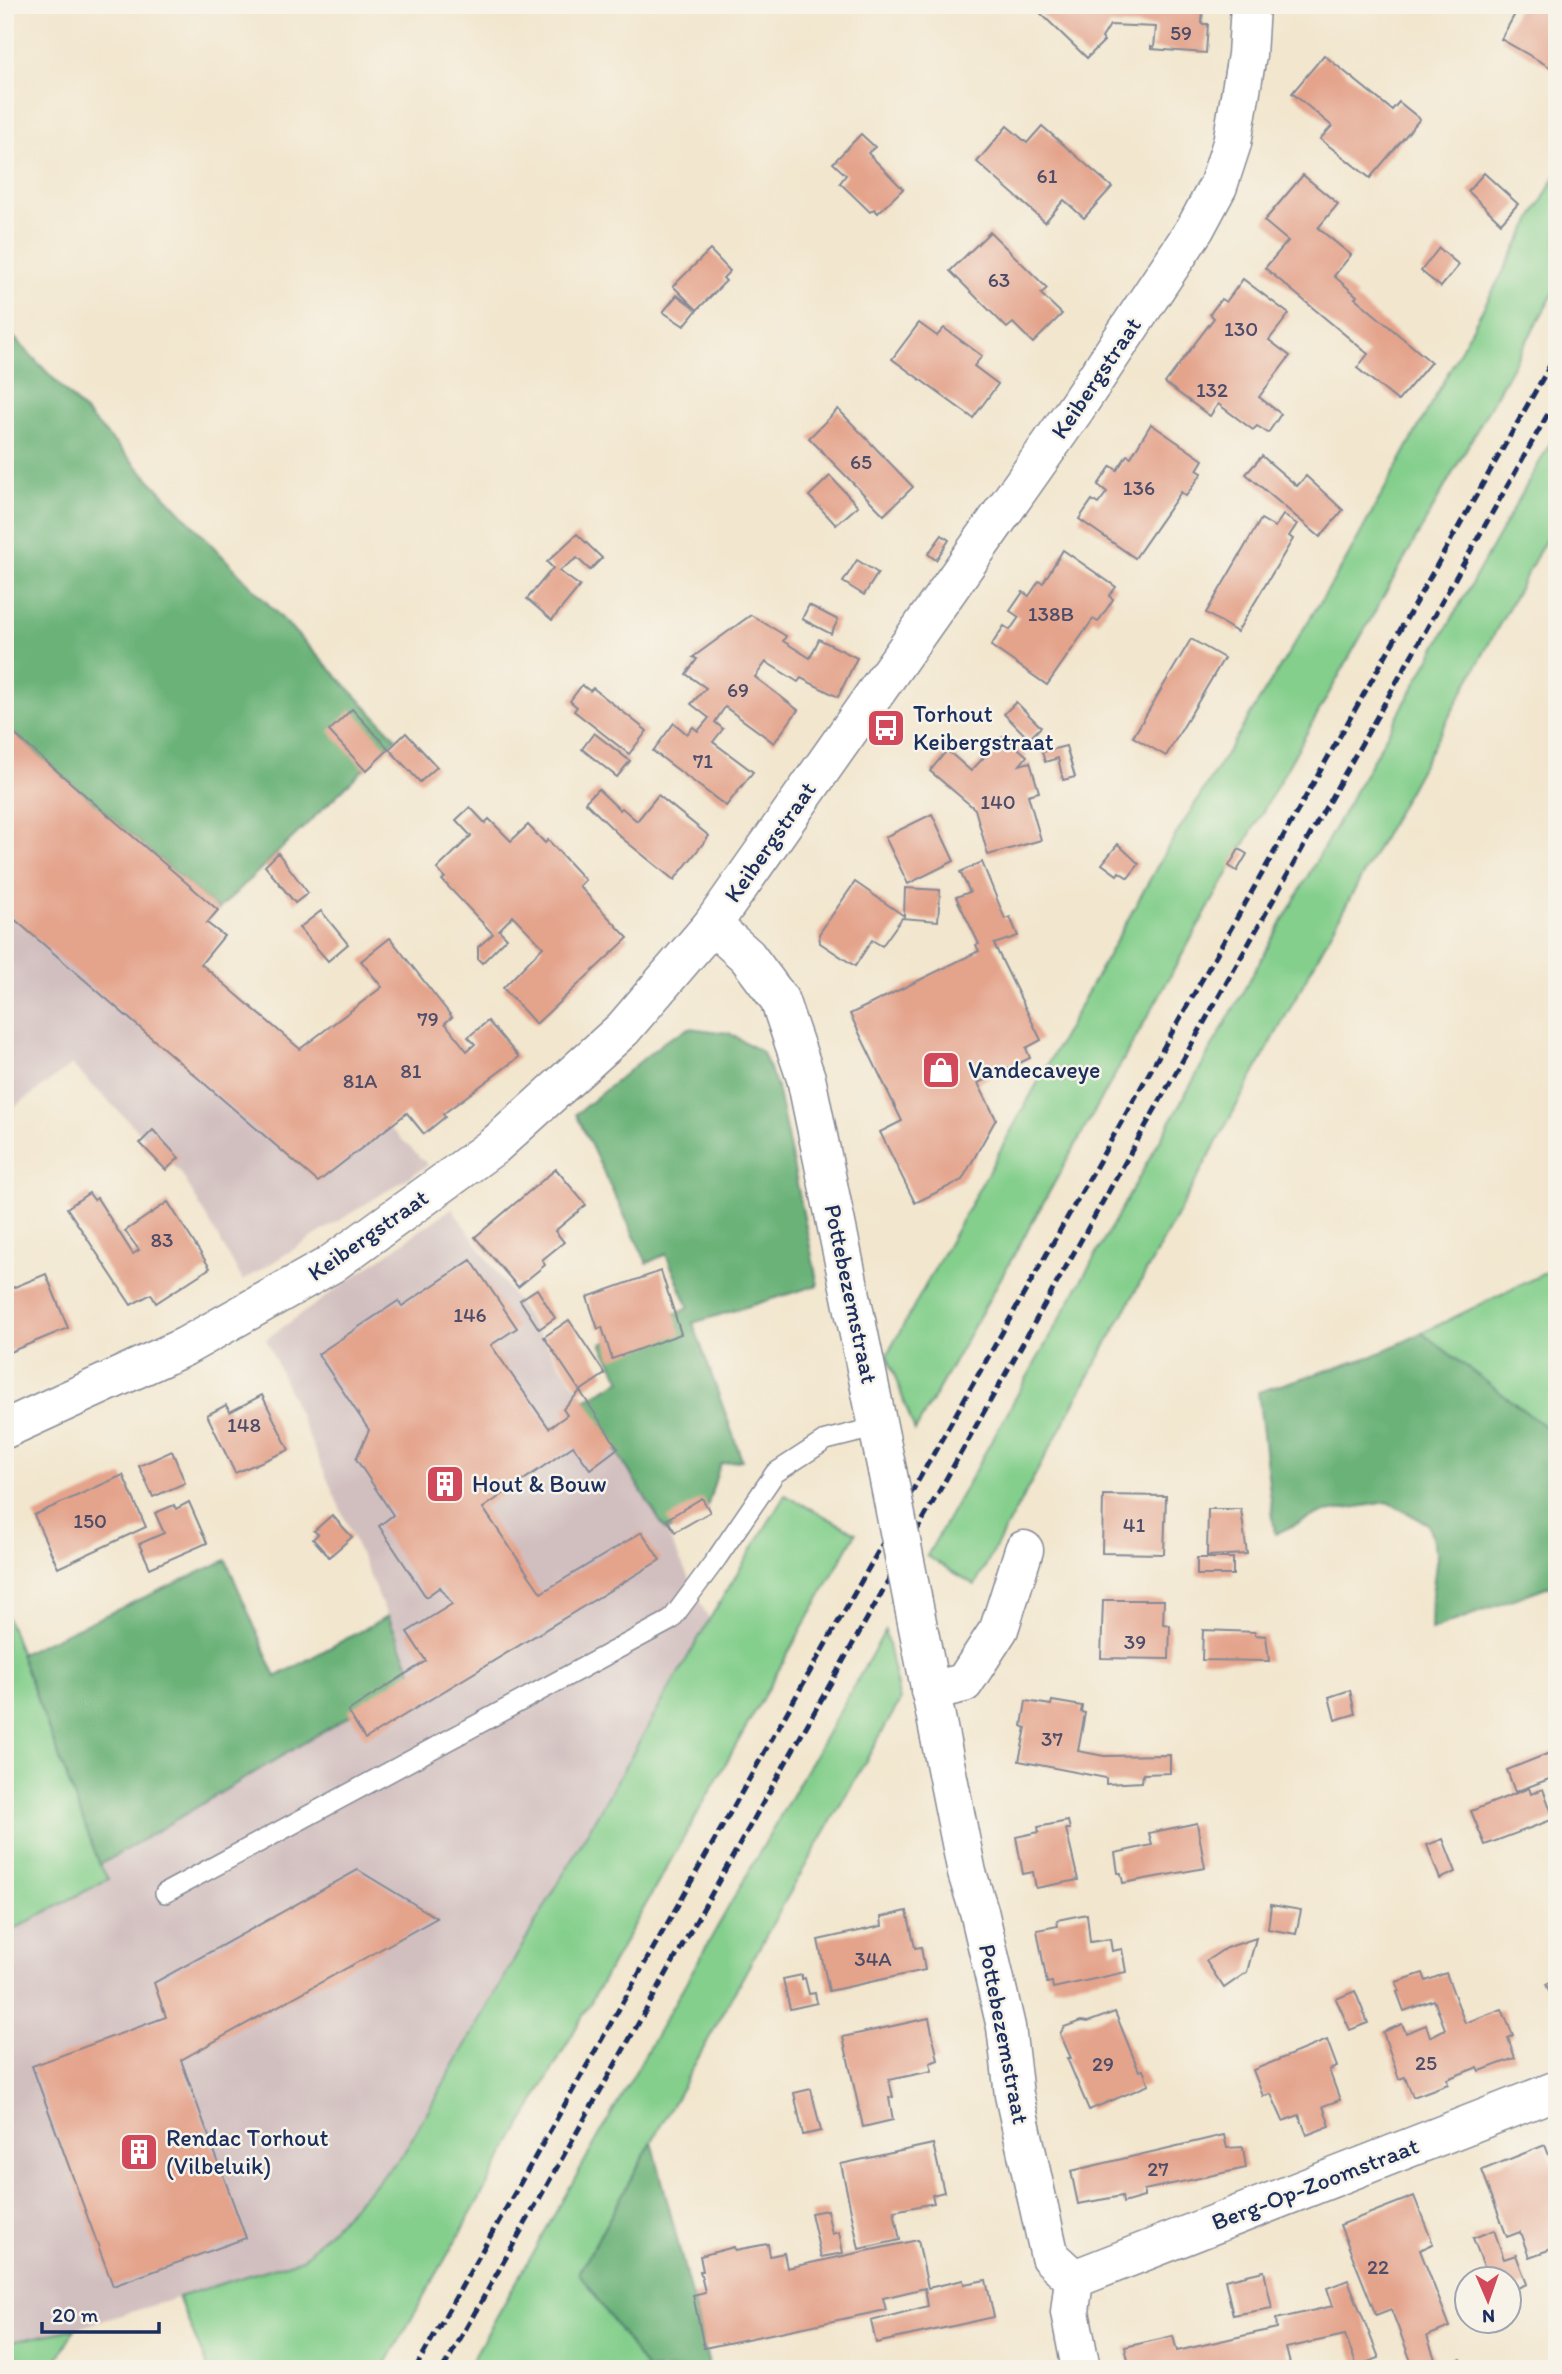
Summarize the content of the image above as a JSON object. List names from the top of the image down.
{
  "streets": {
    "street": ["Keibergstraat", "Pottebezemstraat", "Berg-Op-Zoomstraat"]
  },
  "crossings": [
    ["Keibergstraat", "Pottebezemstraat"],
    ["Pottebezemstraat", "Berg-Op-Zoomstraat"]
  ],
  "places": {
    "bus stop": ["Torhout Keibergstraat"],
    "shop": ["Vandecaveye"],
    "building": ["Hout & Bouw", "Rendac Torhout (Vilbeluik)"]
  },
  "house_numbers": [
    "59",
    "61",
    "63",
    "130",
    "132",
    "65",
    "136",
    "138B",
    "69",
    "71",
    "140",
    "79",
    "81",
    "81A",
    "83",
    "146",
    "148",
    "150",
    "41",
    "39",
    "37",
    "34A",
    "25",
    "29",
    "27",
    "22"
  ],
  "scale_bar": "20 m",
  "north": "bottom"
}
